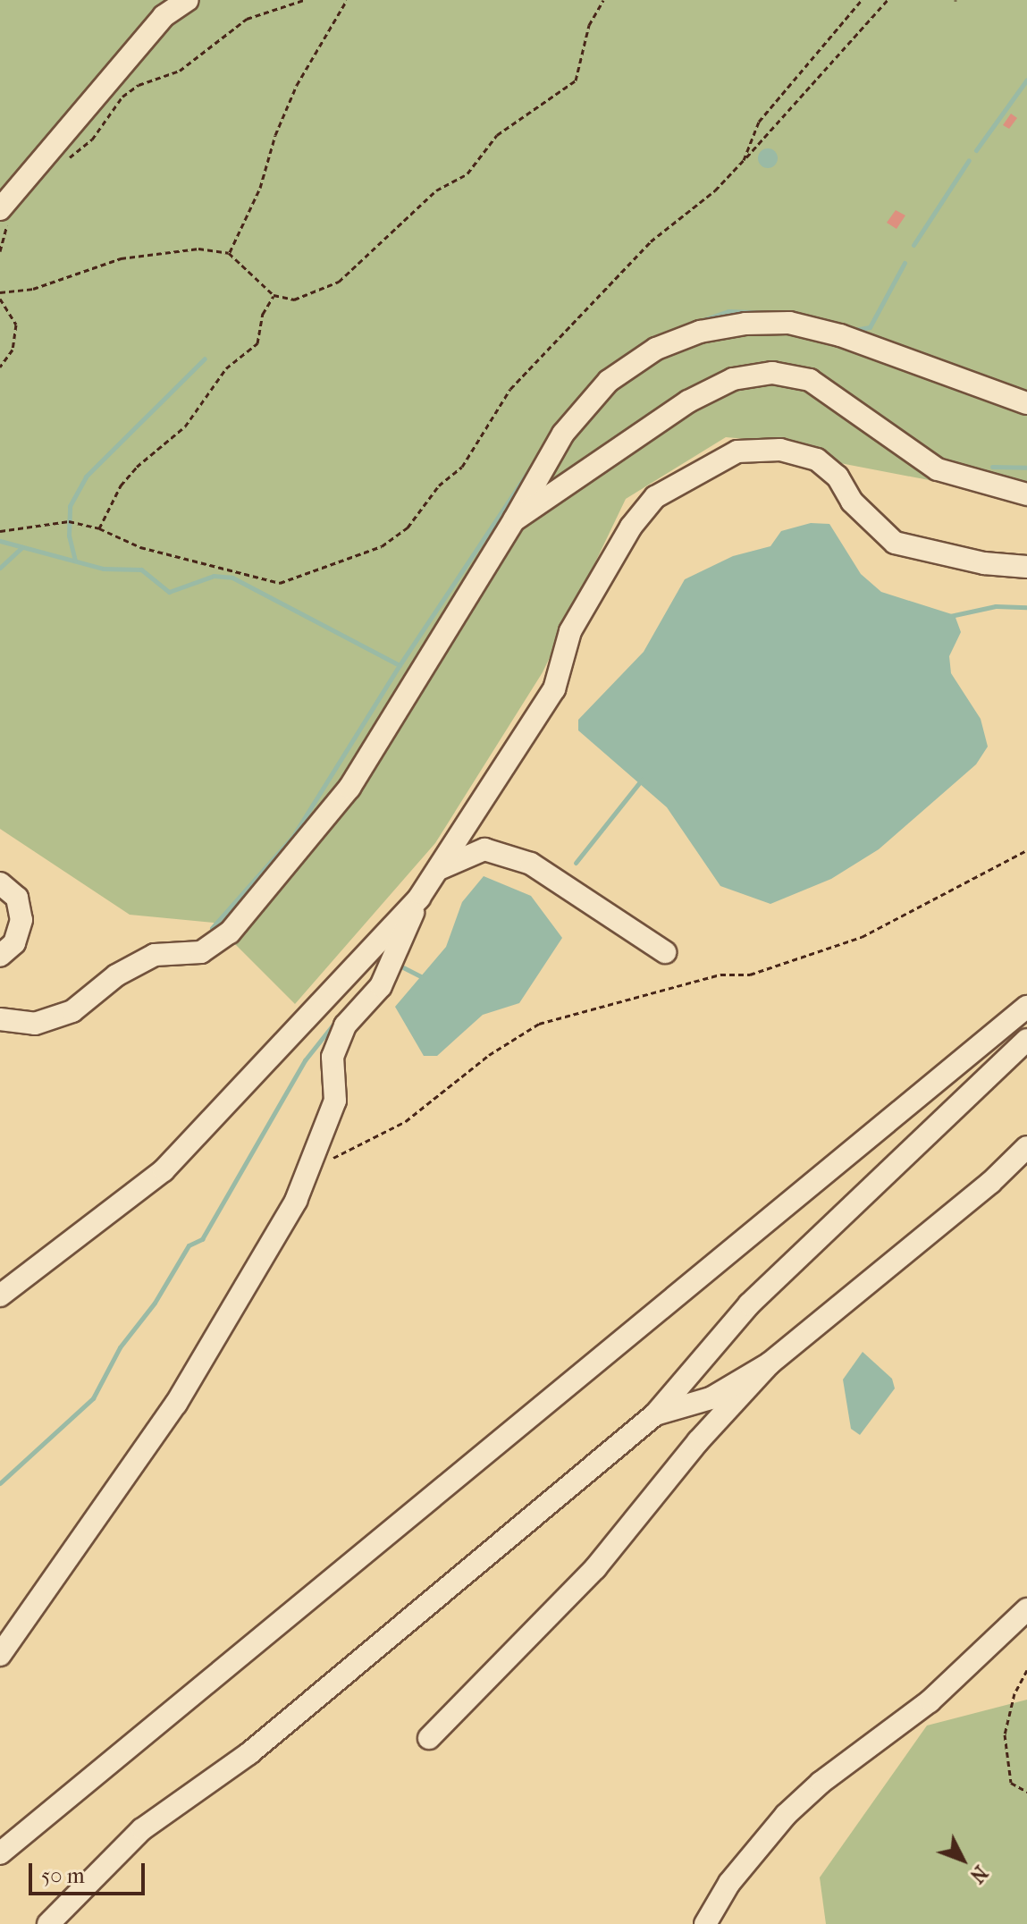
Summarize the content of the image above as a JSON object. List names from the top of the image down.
{
  "scale_bar": "50 m",
  "north": "bottom right"
}
